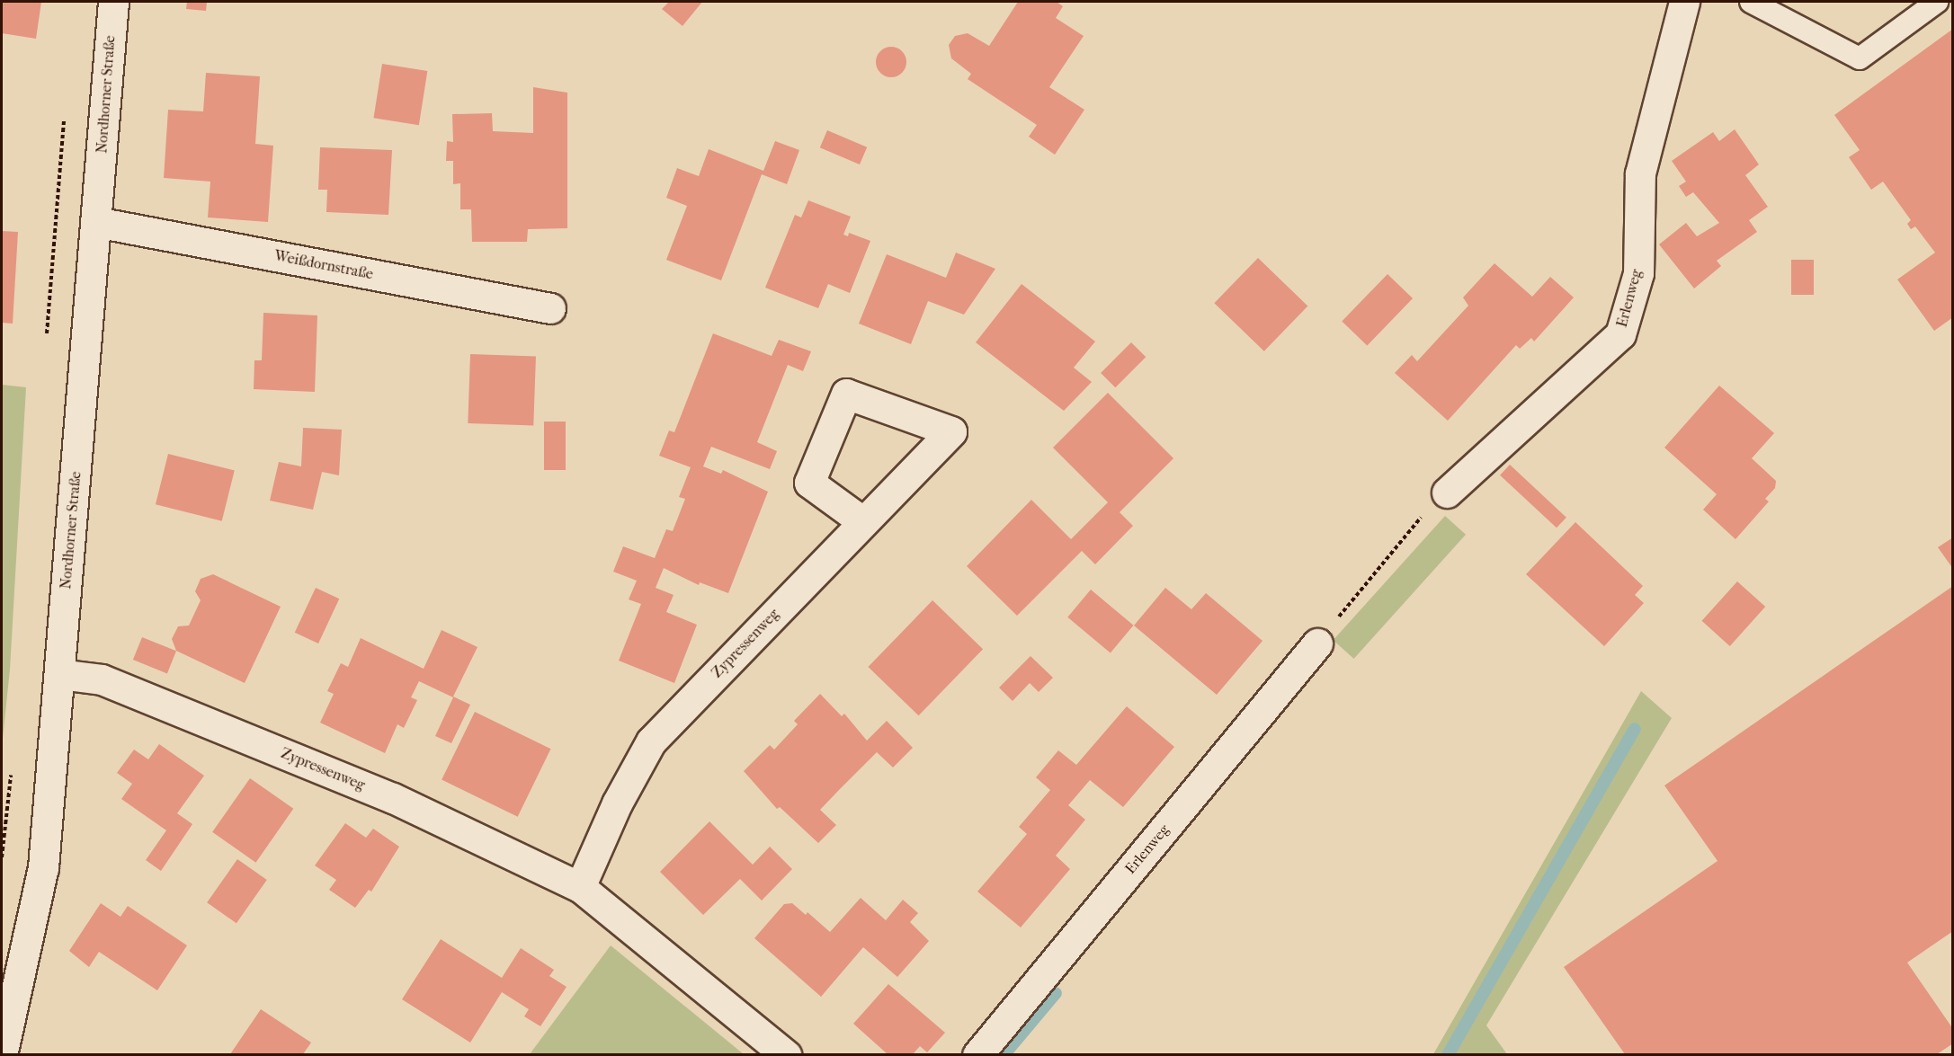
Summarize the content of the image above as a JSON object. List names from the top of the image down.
{
  "streets": {
    "street": [
      "Nordhorner Straße",
      "Weißdornstraße",
      "Erlenweg",
      "Zypressenweg"
    ]
  },
  "crossings": [
    ["Nordhorner Straße", "Weißdornstraße"],
    ["Nordhorner Straße", "Zypressenweg"]
  ]
}
